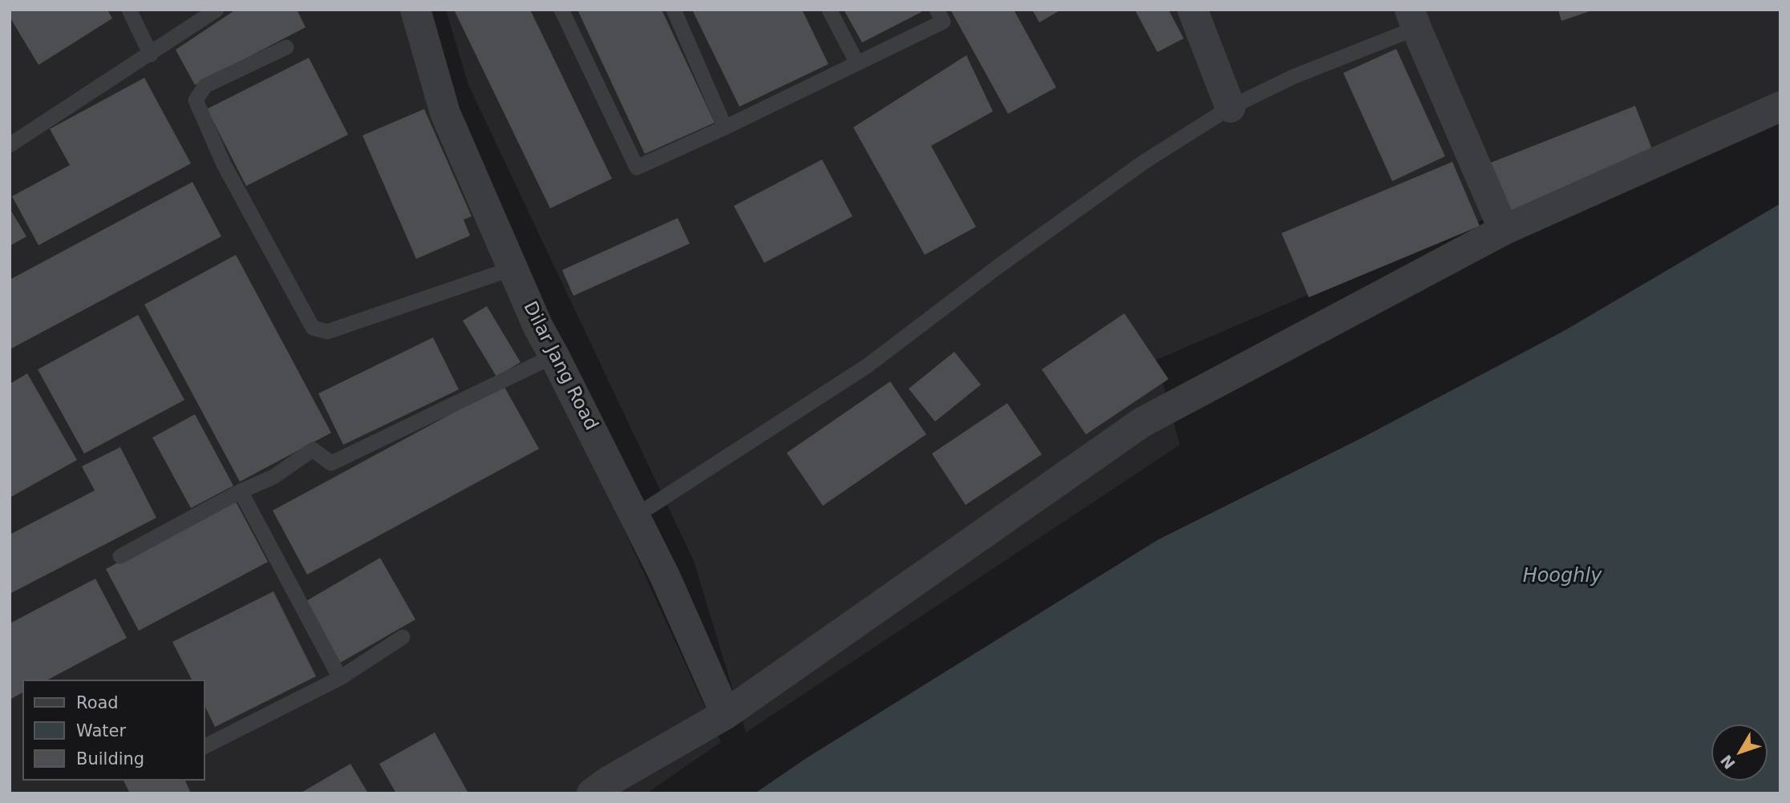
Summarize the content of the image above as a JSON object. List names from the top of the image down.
{
  "streets": {
    "street": ["Dilar Jang Road"]
  },
  "water": ["Hooghly"],
  "legend": ["Road", "Water", "Building"],
  "north": "bottom left"
}
